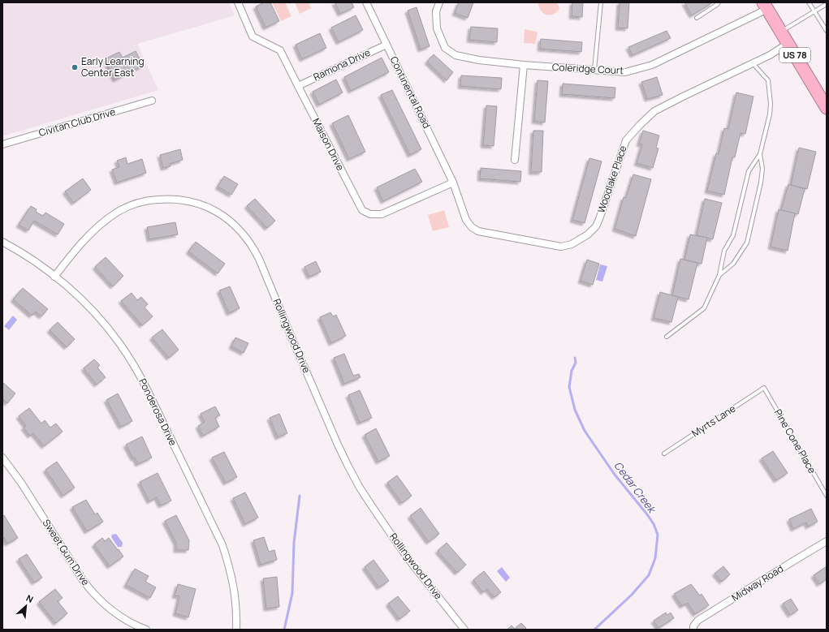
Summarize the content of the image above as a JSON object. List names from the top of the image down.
{
  "streets": {
    "highway": ["US 78"],
    "street": [
      "Ramona Drive",
      "Coleridge Court",
      "Continental Road",
      "Civitan Club Drive",
      "Maison Drive",
      "Woodlake Place",
      "Rollingwood Drive",
      "Ponderosa Drive",
      "Sweet Gum Drive",
      "Midway Road"
    ],
    "lane": ["Myrts Lane", "Pine Cone Place"]
  },
  "crossings": [
    ["US 78", "Coleridge Court"],
    ["US 78", "Woodlake Place"],
    ["Ramona Drive", "Continental Road"],
    ["Ramona Drive", "Maison Drive"],
    ["Continental Road", "Maison Drive"],
    ["Continental Road", "Woodlake Place"],
    ["Maison Drive", "Woodlake Place"],
    ["Rollingwood Drive", "Ponderosa Drive"],
    ["Myrts Lane", "Pine Cone Place"]
  ],
  "water": ["Cedar Creek"],
  "places": ["Early Learning Center East"],
  "north": "top right"
}
